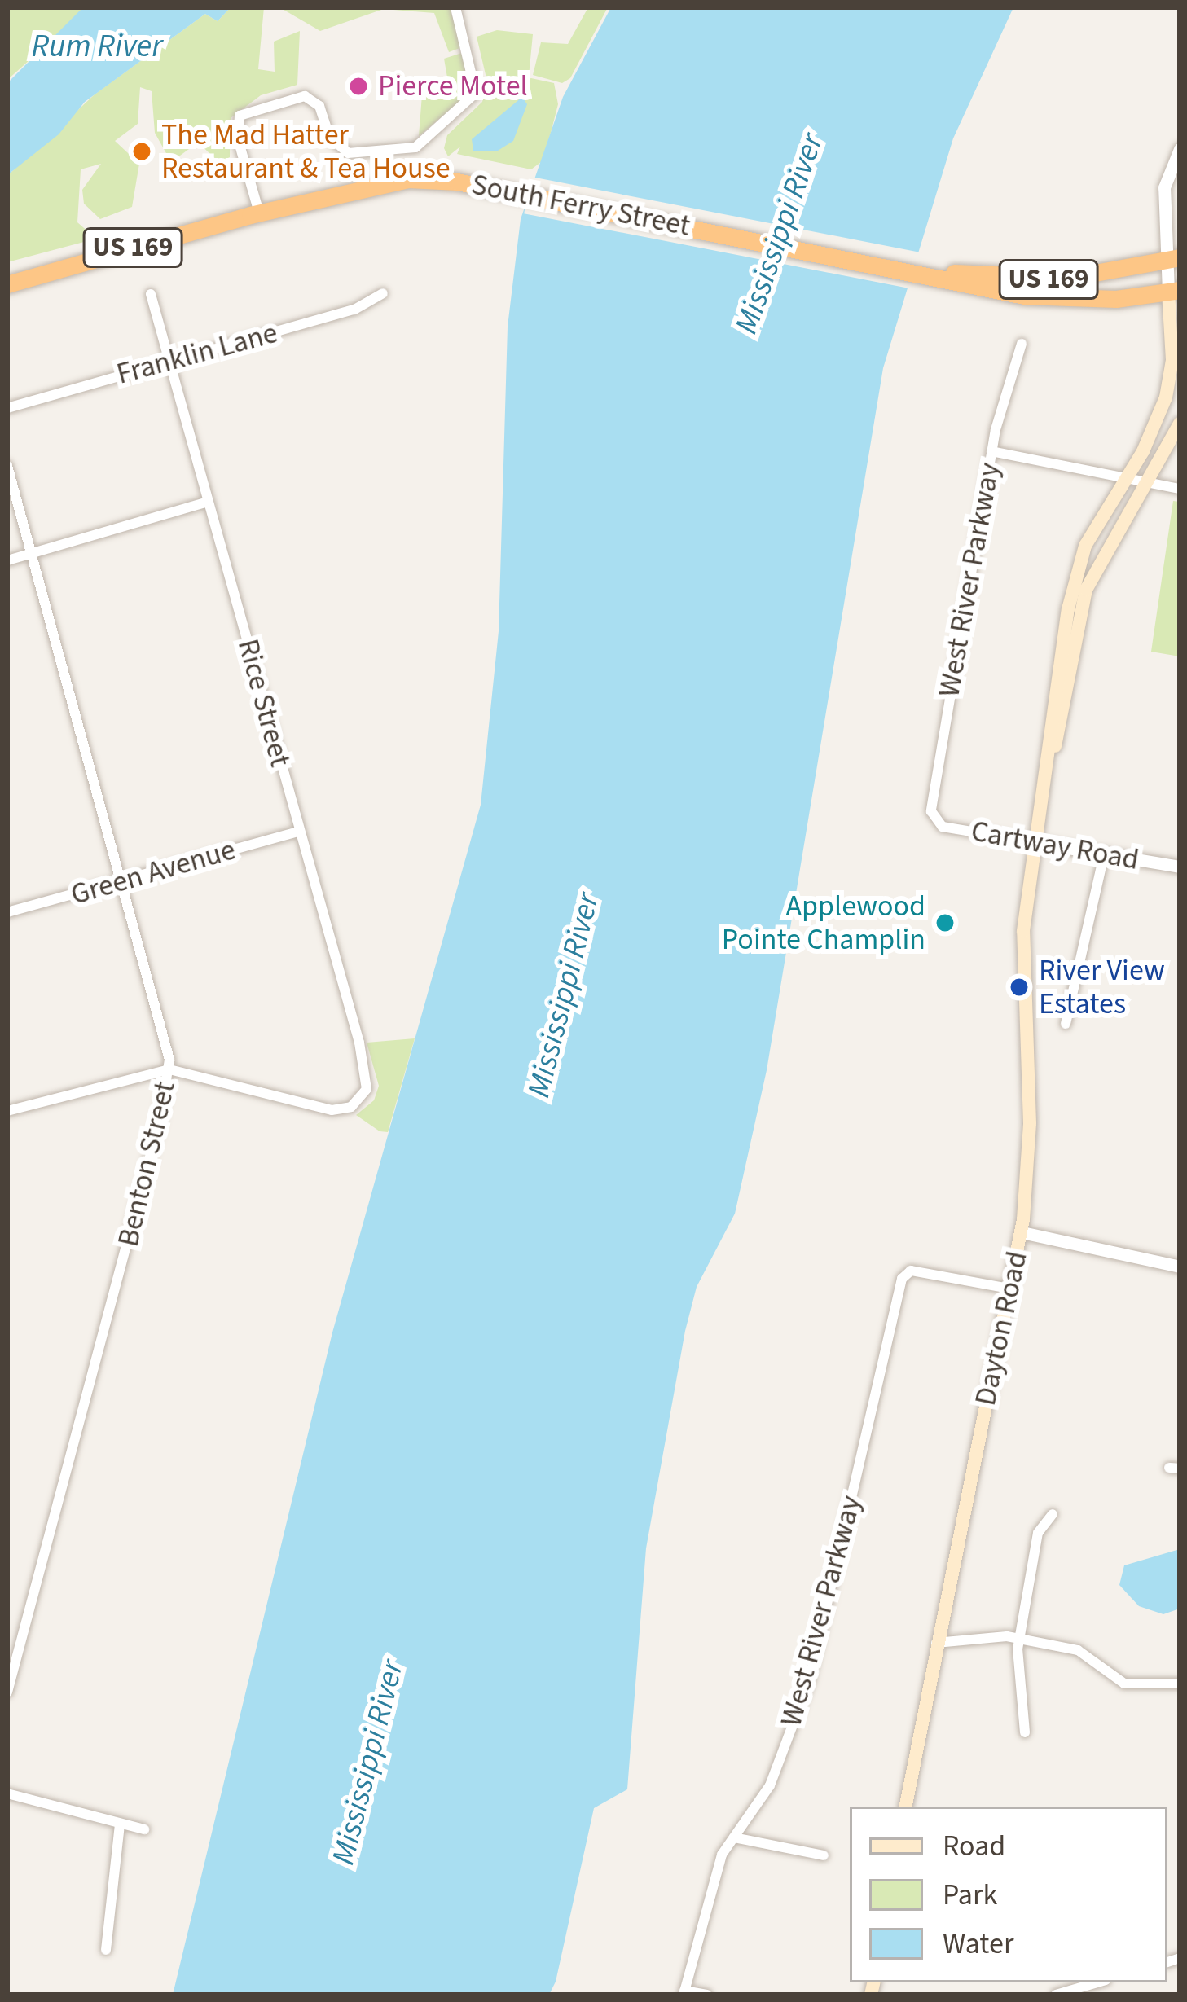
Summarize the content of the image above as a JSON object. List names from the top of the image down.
{
  "streets": {
    "highway": ["South Ferry Street", "US 169"],
    "main road": ["Dayton Road"],
    "street": [
      "Franklin Lane",
      "West River Parkway",
      "Rice Street",
      "Cartway Road",
      "Green Avenue",
      "Benton Street"
    ]
  },
  "crossings": [
    ["South Ferry Street", "US 169"],
    ["US 169", "Dayton Road"],
    ["Franklin Lane", "Rice Street"],
    ["West River Parkway", "Cartway Road"],
    ["West River Parkway", "Dayton Road"],
    ["Rice Street", "Green Avenue"],
    ["Rice Street", "Benton Street"],
    ["Cartway Road", "Dayton Road"],
    ["Green Avenue", "Benton Street"]
  ],
  "water": ["Rum River", "Mississippi River"],
  "places": [
    "Pierce Motel",
    "The Mad Hatter Restaurant & Tea House",
    "Applewood Pointe Champlin",
    "River View Estates"
  ],
  "legend": ["Road", "Park", "Water"]
}
